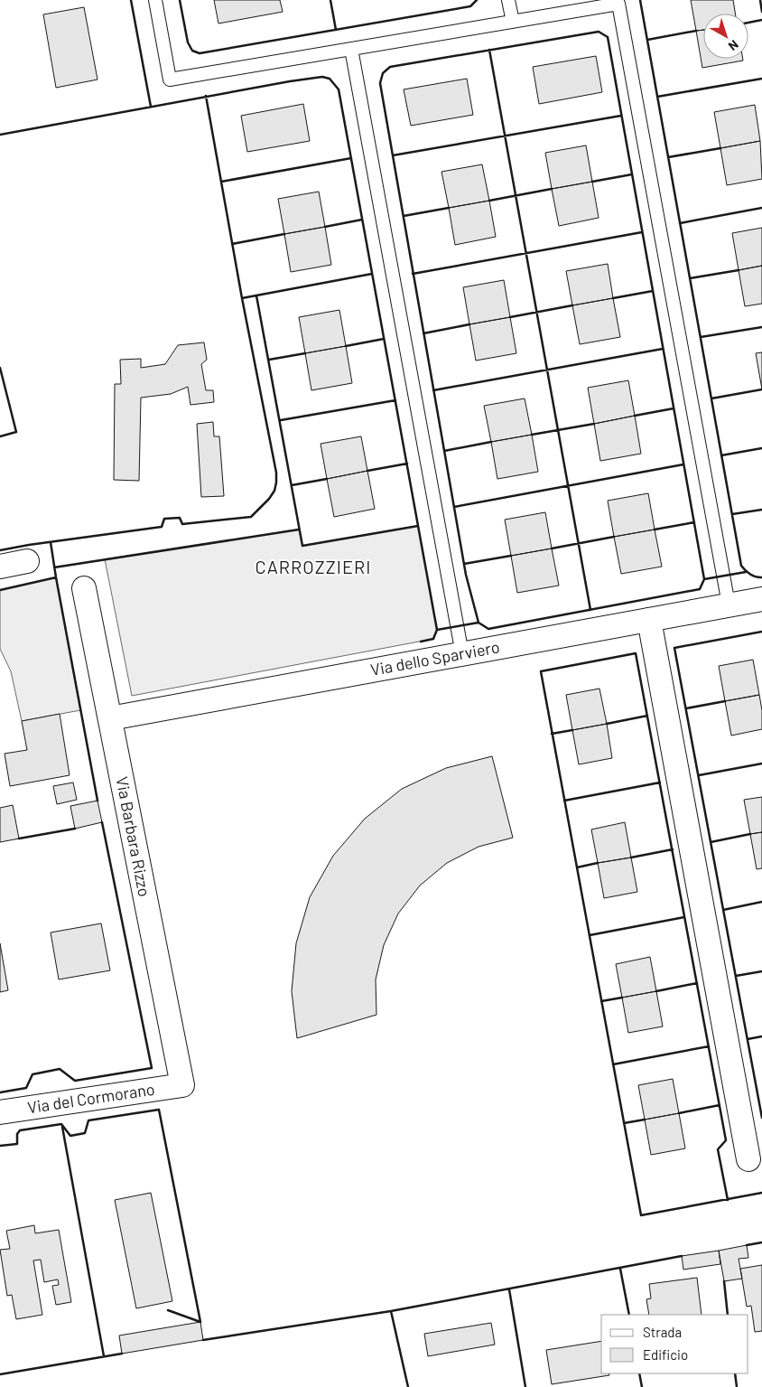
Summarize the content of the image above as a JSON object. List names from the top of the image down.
{
  "streets": {
    "street": ["Via dello Sparviero", "Via Barbara Rizzo", "Via del Cormorano"]
  },
  "crossings": [
    ["Via dello Sparviero", "Via Barbara Rizzo"],
    ["Via Barbara Rizzo", "Via del Cormorano"]
  ],
  "districts": ["CARROZZIERI"],
  "legend": ["Strada", "Edificio"],
  "north": "bottom right"
}
